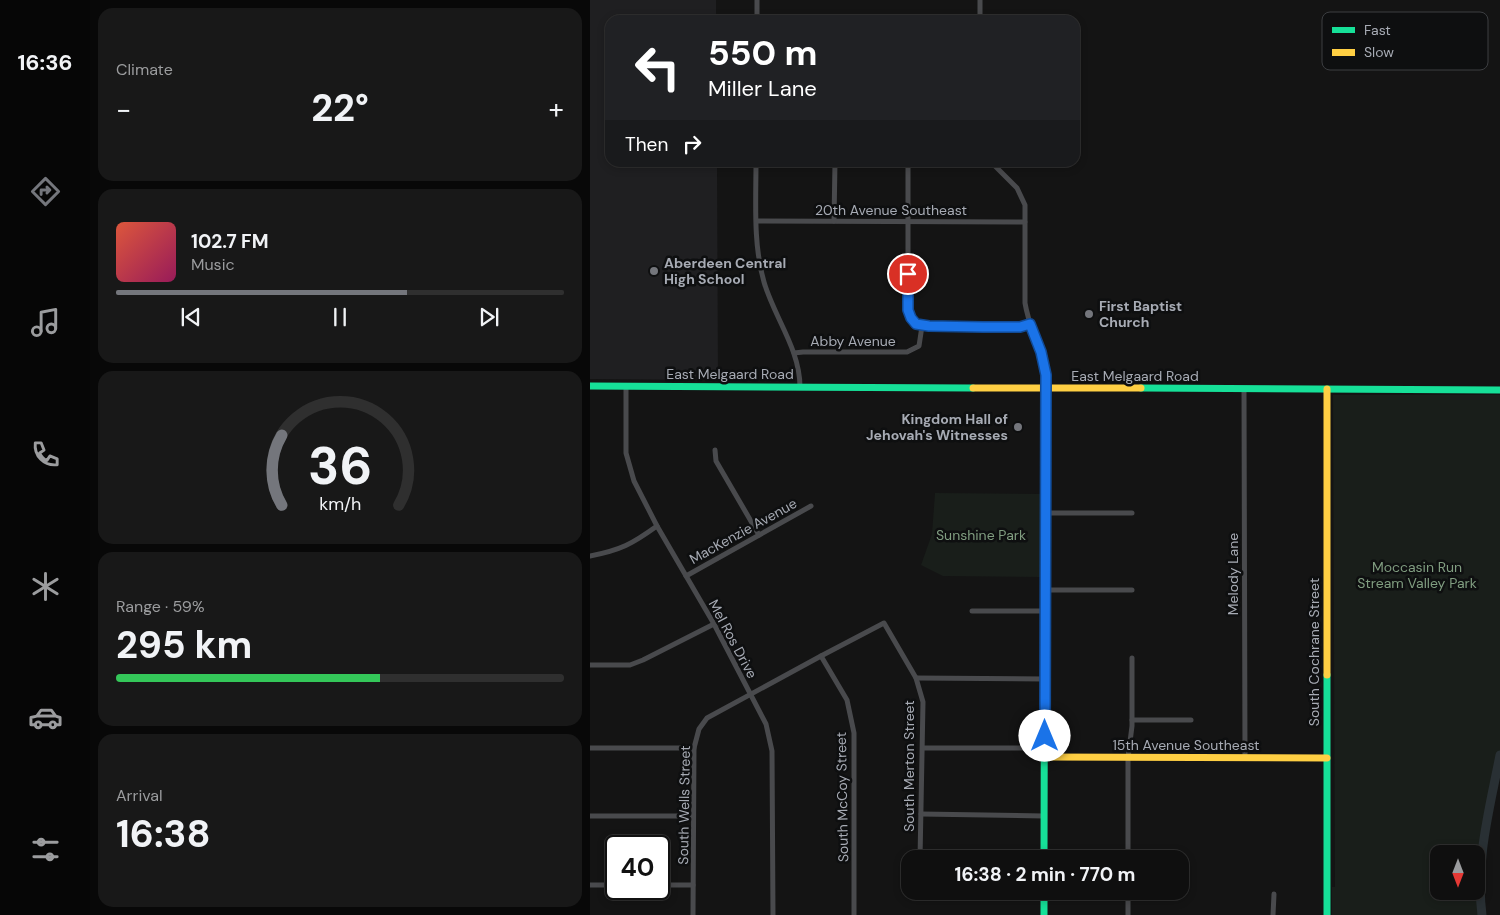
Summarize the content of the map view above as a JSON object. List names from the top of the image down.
{
  "streets": {
    "street": [
      "20th Avenue Southeast",
      "Abby Avenue",
      "East Melgaard Road",
      "MacKenzie Avenue",
      "Melody Lane",
      "Mel Ros Drive",
      "South Cochrane Street",
      "15th Avenue Southeast",
      "South Merton Street",
      "South McCoy Street",
      "South Wells Street"
    ]
  },
  "crossings": [
    ["East Melgaard Road", "Melody Lane"],
    ["East Melgaard Road", "Mel Ros Drive"],
    ["East Melgaard Road", "South Cochrane Street"],
    ["MacKenzie Avenue", "Mel Ros Drive"],
    ["Melody Lane", "15th Avenue Southeast"],
    ["Mel Ros Drive", "South Wells Street"],
    ["South Cochrane Street", "15th Avenue Southeast"],
    ["South Merton Street", "South Wells Street"],
    ["South McCoy Street", "South Wells Street"]
  ],
  "parks": ["Sunshine Park", "Moccasin Run Stream Valley Park"],
  "places": ["Aberdeen Central High School", "First Baptist Church", "Kingdom Hall of Jehovah's Witnesses"],
  "legend": ["Fast", "Slow"],
  "north": "bottom",
  "page": {
    "tabs": "16:36",
    "tile": [
      "Climate",
      ["Range · 59%", "295 km"],
      ["Arrival", "16:38"]
    ],
    "turn": ["550 m", "Miller Lane"],
    "heat": ["−", "22°", "+"],
    "then": "Then",
    "song": ["102.7 FM", "Music"],
    "limit": "40",
    "trip": "16:38 · 2 min · 770 m",
    "gauge": ["36", "km/h"]
  }
}
